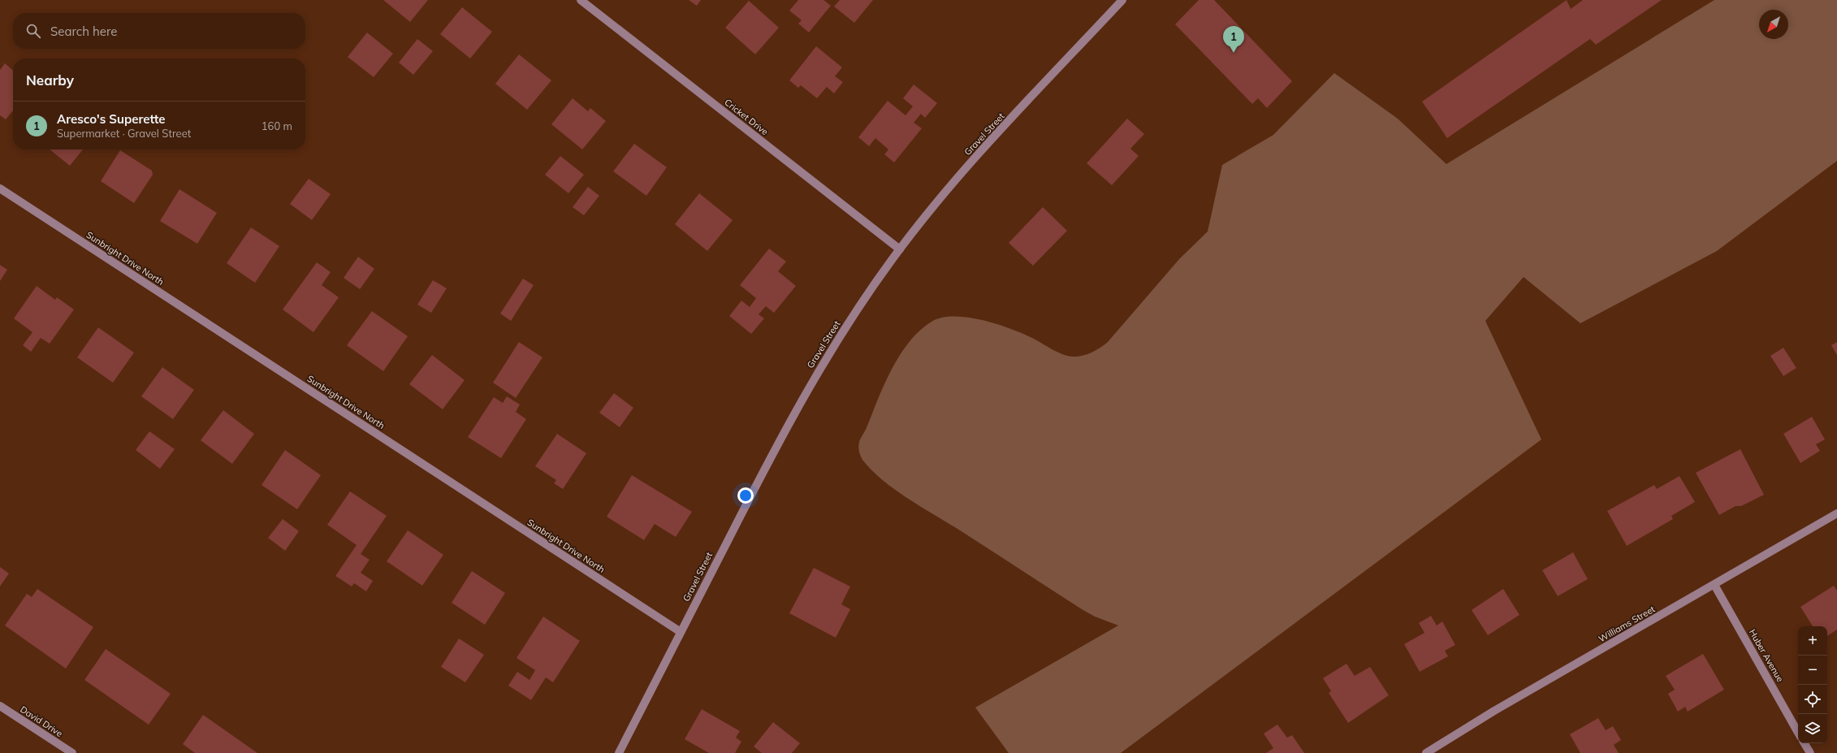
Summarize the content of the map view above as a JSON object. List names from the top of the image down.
{
  "streets": {
    "street": [
      "Cricket Drive",
      "Gravel Street",
      "Sunbright Drive North",
      "Williams Street",
      "Huber Avenue",
      "David Drive"
    ]
  },
  "crossings": [
    ["Cricket Drive", "Gravel Street"],
    ["Gravel Street", "Sunbright Drive North"],
    ["Williams Street", "Huber Avenue"]
  ],
  "north": "bottom left",
  "page": {
    "search": "Search here",
    "pins": "1",
    "heading": "Nearby",
    "list": [
      {
        "mark": "1",
        "name": "Aresco's Superette",
        "note": "Supermarket · Gravel Street",
        "value": "160 m"
      }
    ],
    "map_buttons": ["+", "−"]
  }
}
